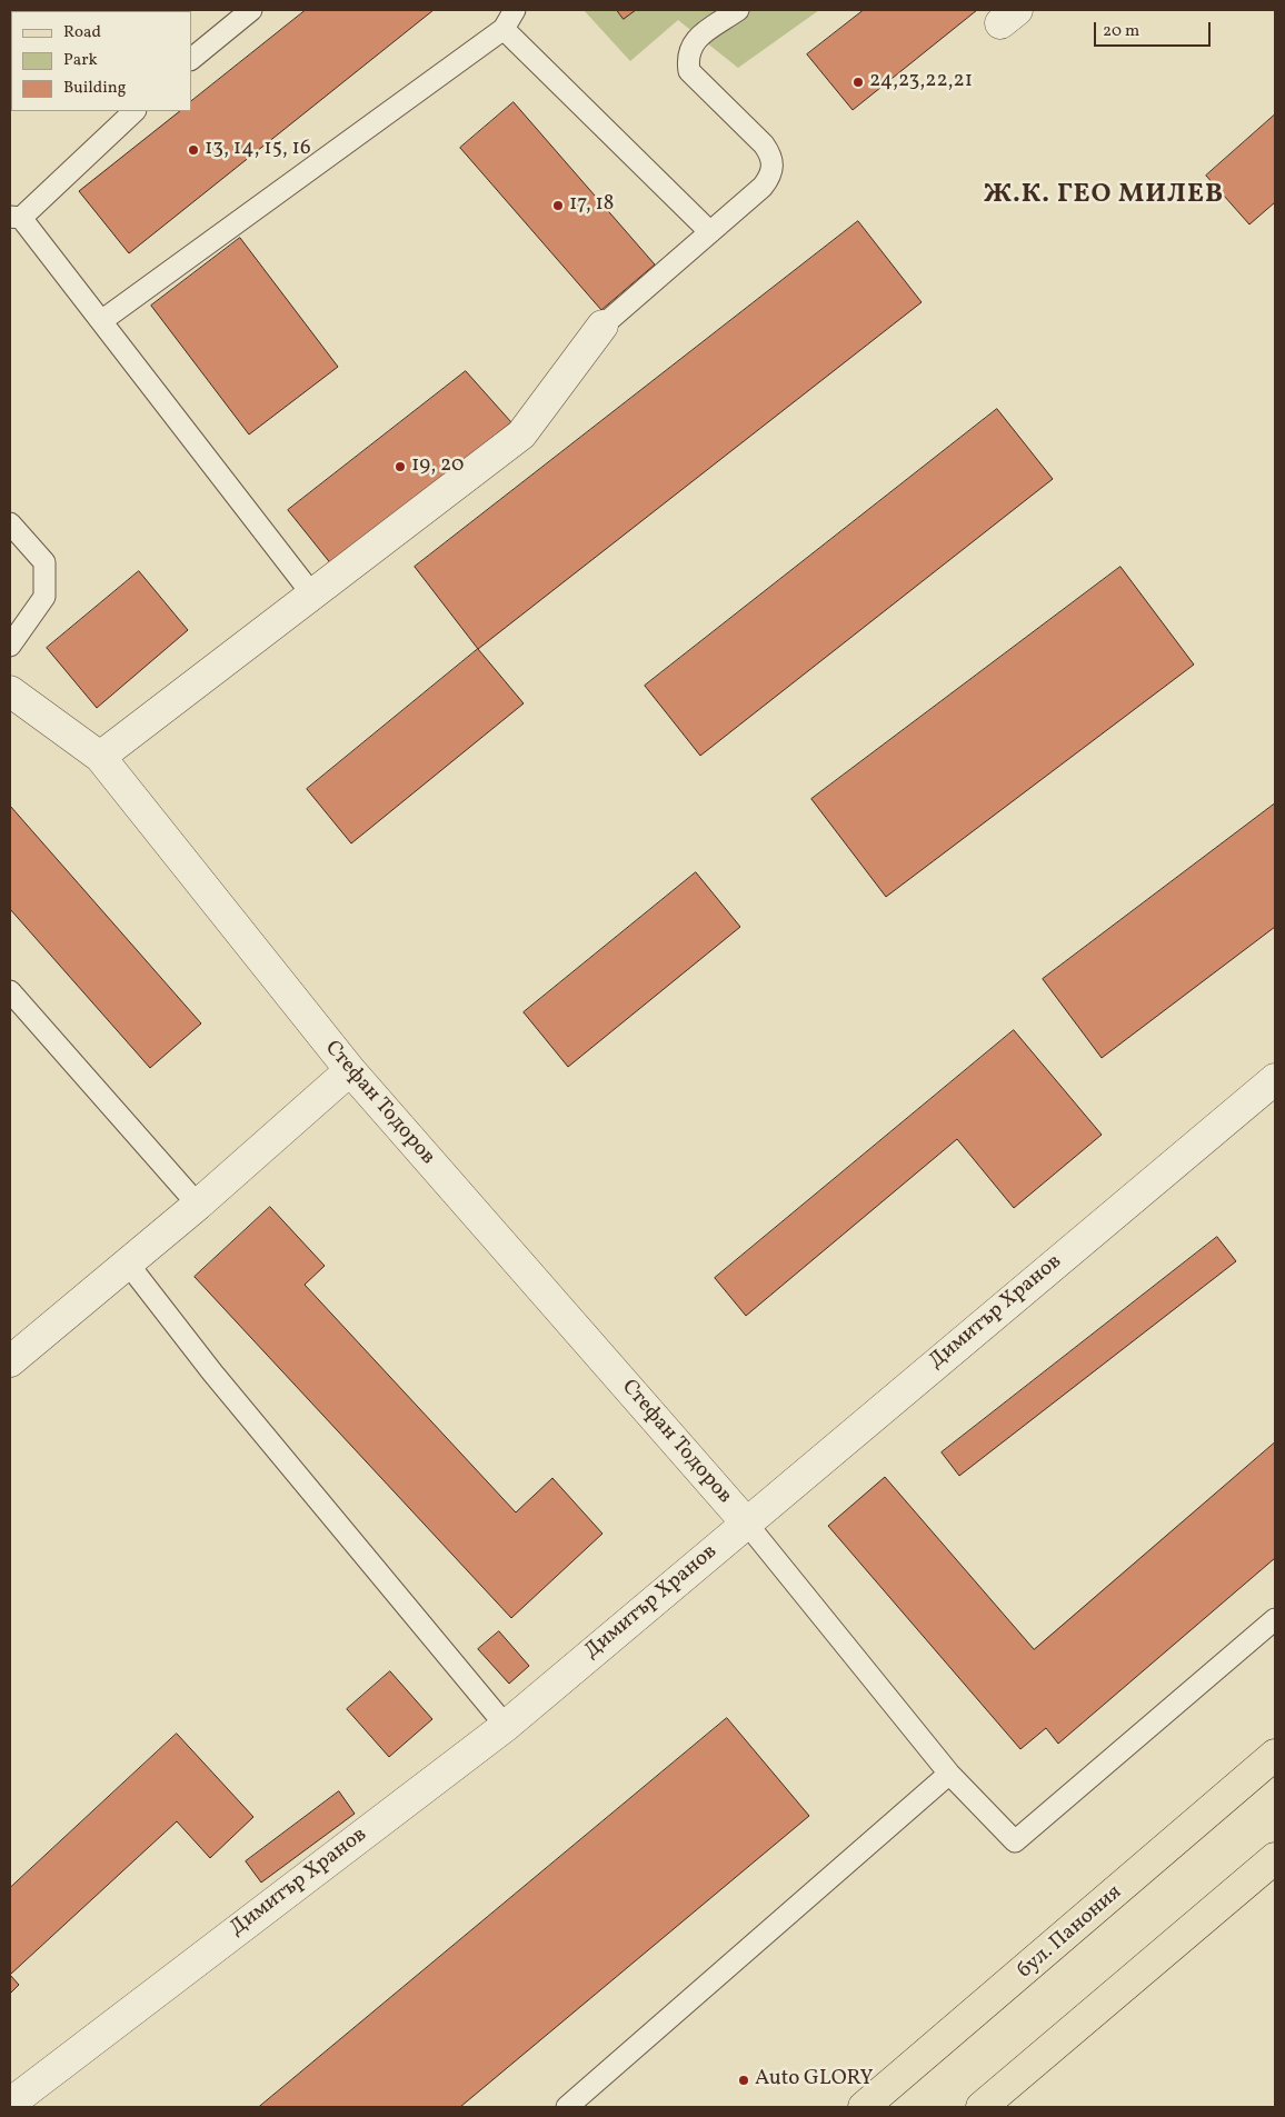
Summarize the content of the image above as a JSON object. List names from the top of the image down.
{
  "streets": {
    "main road": ["бул. Панония"],
    "street": ["Стефан Тодоров", "Димитър Хранов"]
  },
  "crossings": [
    ["Стефан Тодоров", "Димитър Хранов"]
  ],
  "districts": ["Ж.К. ГЕО МИЛЕВ"],
  "places": [
    "24,23,22,21",
    "13, 14, 15, 16",
    "17, 18",
    "19, 20",
    "Auto GLORY"
  ],
  "legend": ["Road", "Park", "Building"],
  "scale_bar": "20 m"
}
